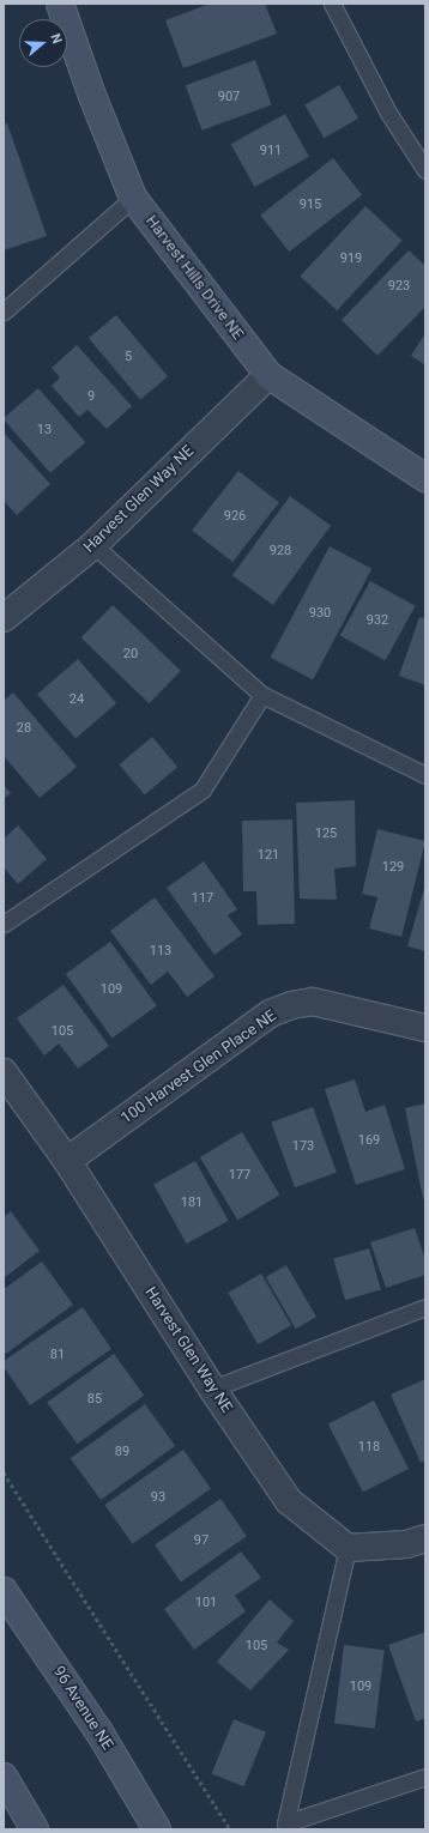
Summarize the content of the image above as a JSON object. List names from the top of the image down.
{
  "streets": {
    "street": [
      "Harvest Hills Drive NE",
      "Harvest Glen Way NE",
      "100 Harvest Glen Place NE",
      "96 Avenue NE"
    ]
  },
  "crossings": [
    ["Harvest Hills Drive NE", "Harvest Glen Way NE"],
    ["Harvest Glen Way NE", "100 Harvest Glen Place NE"]
  ],
  "house_numbers": [
    "907",
    "911",
    "915",
    "919",
    "923",
    "5",
    "9",
    "13",
    "926",
    "928",
    "930",
    "932",
    "20",
    "24",
    "28",
    "125",
    "121",
    "129",
    "117",
    "113",
    "109",
    "105",
    "169",
    "173",
    "177",
    "181",
    "81",
    "85",
    "118",
    "89",
    "93",
    "97",
    "101",
    "105",
    "109"
  ],
  "north": "right"
}
